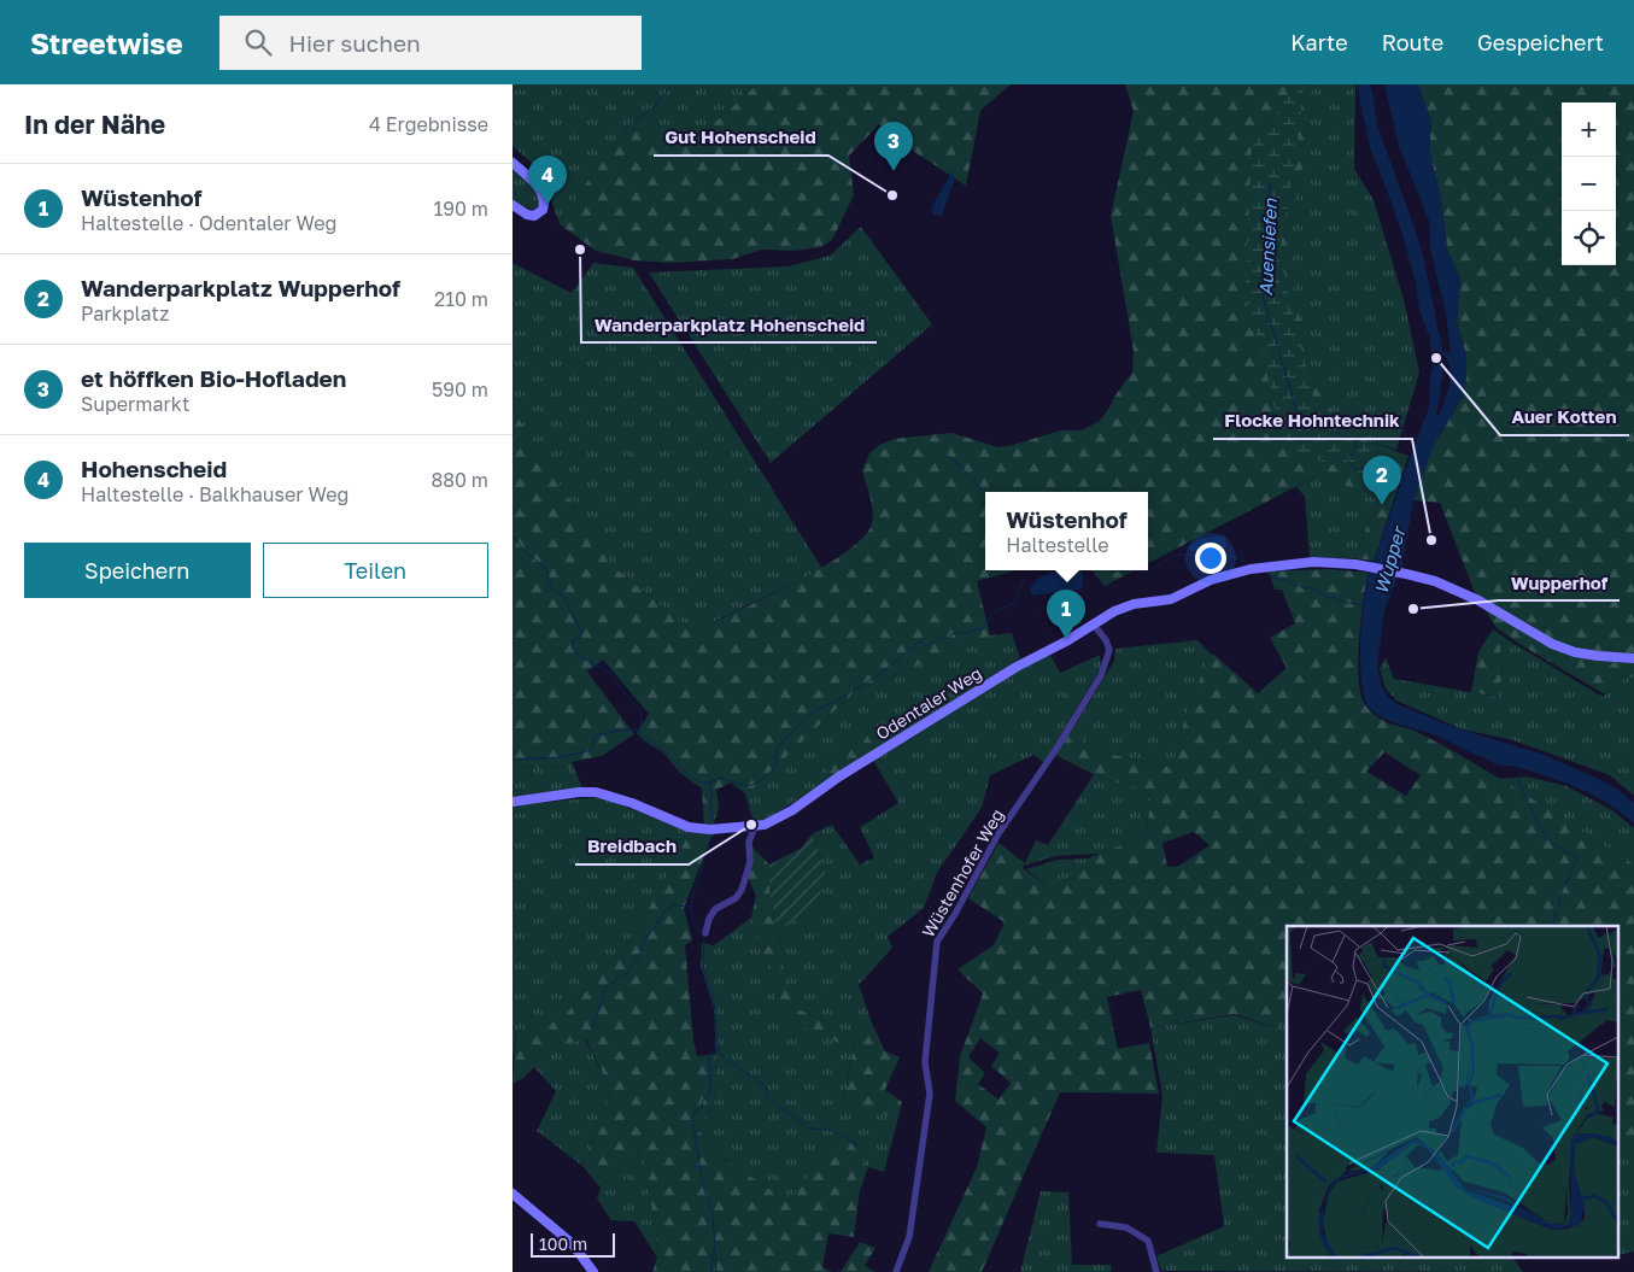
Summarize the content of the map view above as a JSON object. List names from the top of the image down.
{
  "streets": {
    "main road": ["Odentaler Weg"],
    "street": ["Wüstenhofer Weg"]
  },
  "crossings": [
    ["Odentaler Weg", "Wüstenhofer Weg"]
  ],
  "water": ["Auensiefen", "Wupper"],
  "places": [
    "Gut Hohenscheid",
    "Wanderparkplatz Hohenscheid",
    "Auer Kotten",
    "Flocke Hohntechnik",
    "Wupperhof",
    "Breidbach"
  ],
  "scale_bar": "100 m",
  "page": {
    "header": "Streetwise",
    "search": "Hier suchen",
    "nav": ["Karte", "Route", "Gespeichert"],
    "heading": ["In der Nähe", "4 Ergebnisse"],
    "map_buttons": ["+", "−"],
    "pins": [
      "3",
      "4",
      "2",
      "1"
    ],
    "list": [
      {
        "mark": "1",
        "name": "Wüstenhof",
        "note": "Haltestelle · Odentaler Weg",
        "value": "190 m"
      },
      {
        "mark": "2",
        "name": "Wanderparkplatz Wupperhof",
        "note": "Parkplatz",
        "value": "210 m"
      },
      {
        "mark": "3",
        "name": "et höffken Bio-Hofladen",
        "note": "Supermarkt",
        "value": "590 m"
      },
      {
        "mark": "4",
        "name": "Hohenscheid",
        "note": "Haltestelle · Balkhauser Weg",
        "value": "880 m"
      }
    ],
    "popup": ["Wüstenhof", "Haltestelle"],
    "buttons": ["Speichern", "Teilen"],
    "scale": "100 m"
  }
}
